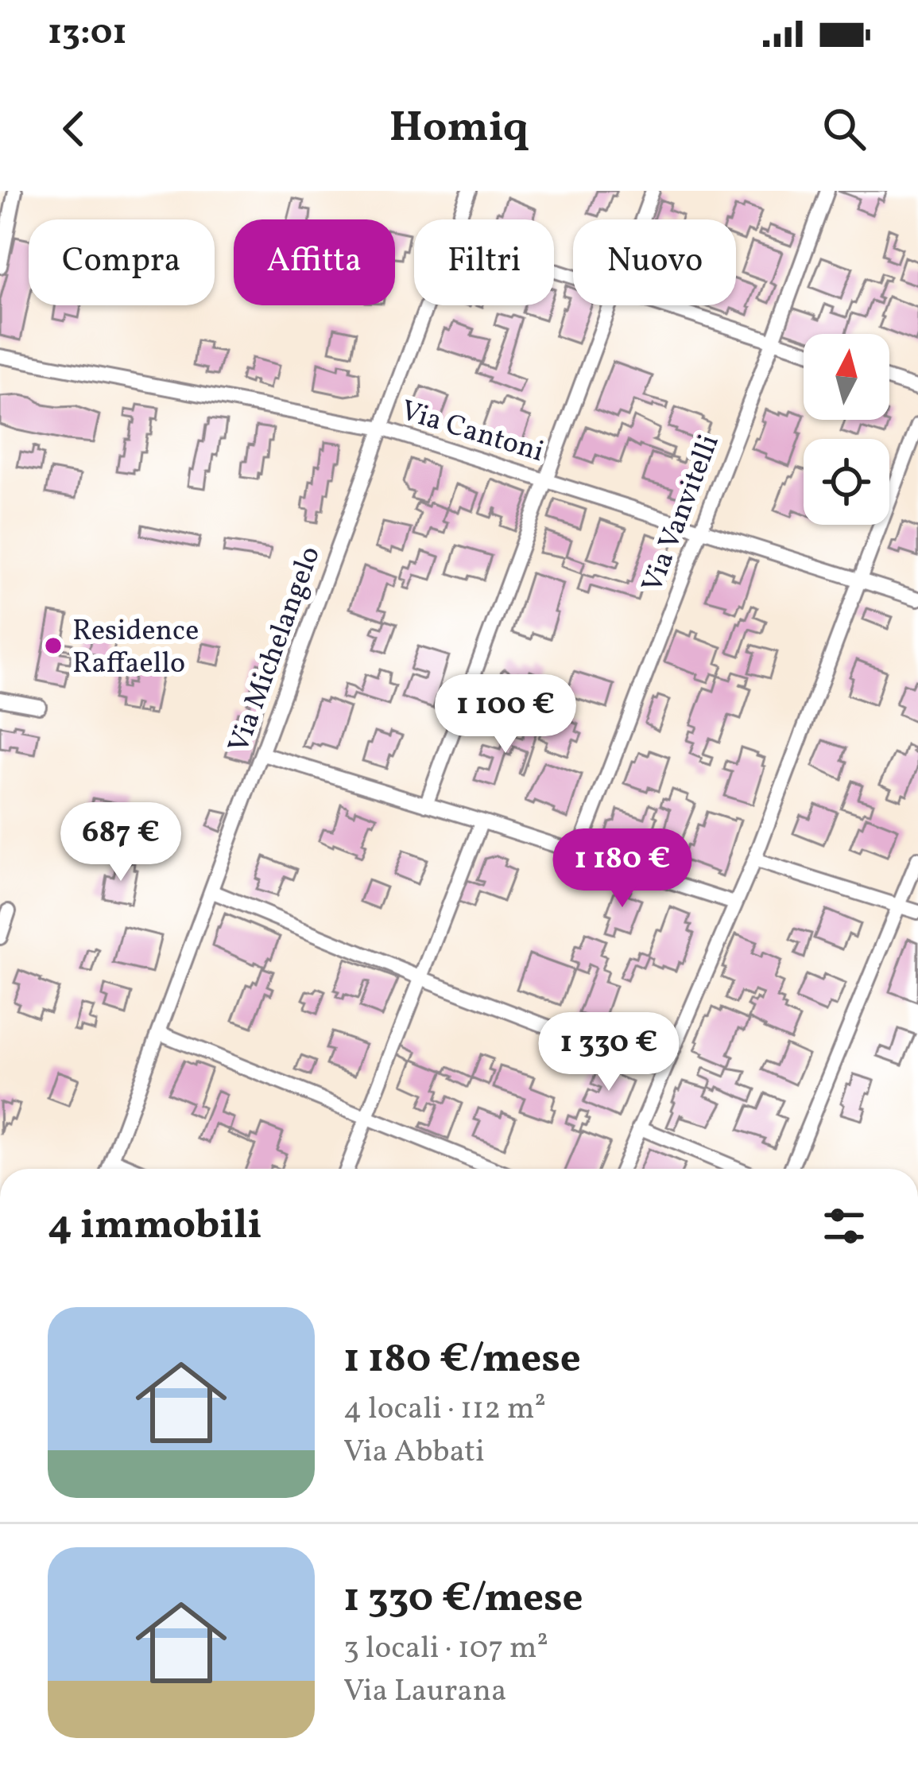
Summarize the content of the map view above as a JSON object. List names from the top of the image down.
{
  "streets": {
    "street": ["Via Cantoni", "Via Vanvitelli", "Via Michelangelo"]
  },
  "crossings": [
    ["Via Cantoni", "Via Vanvitelli"],
    ["Via Cantoni", "Via Michelangelo"]
  ],
  "places": ["Residence Raffaello"],
  "north": "top",
  "page": {
    "status": "13:01",
    "header": "Homiq",
    "chip": [
      "Compra",
      "Affitta",
      "Filtri",
      "Nuovo"
    ],
    "price": [
      "1 100 €",
      "687 €",
      "1 180 €",
      "1 330 €"
    ],
    "heading": "4 immobili",
    "list": [
      {
        "name": "1 180 €/mese",
        "note": "4 locali · 112 m² · Via Abbati"
      },
      {
        "name": "1 330 €/mese",
        "note": "3 locali · 107 m² · Via Laurana"
      }
    ]
  }
}
